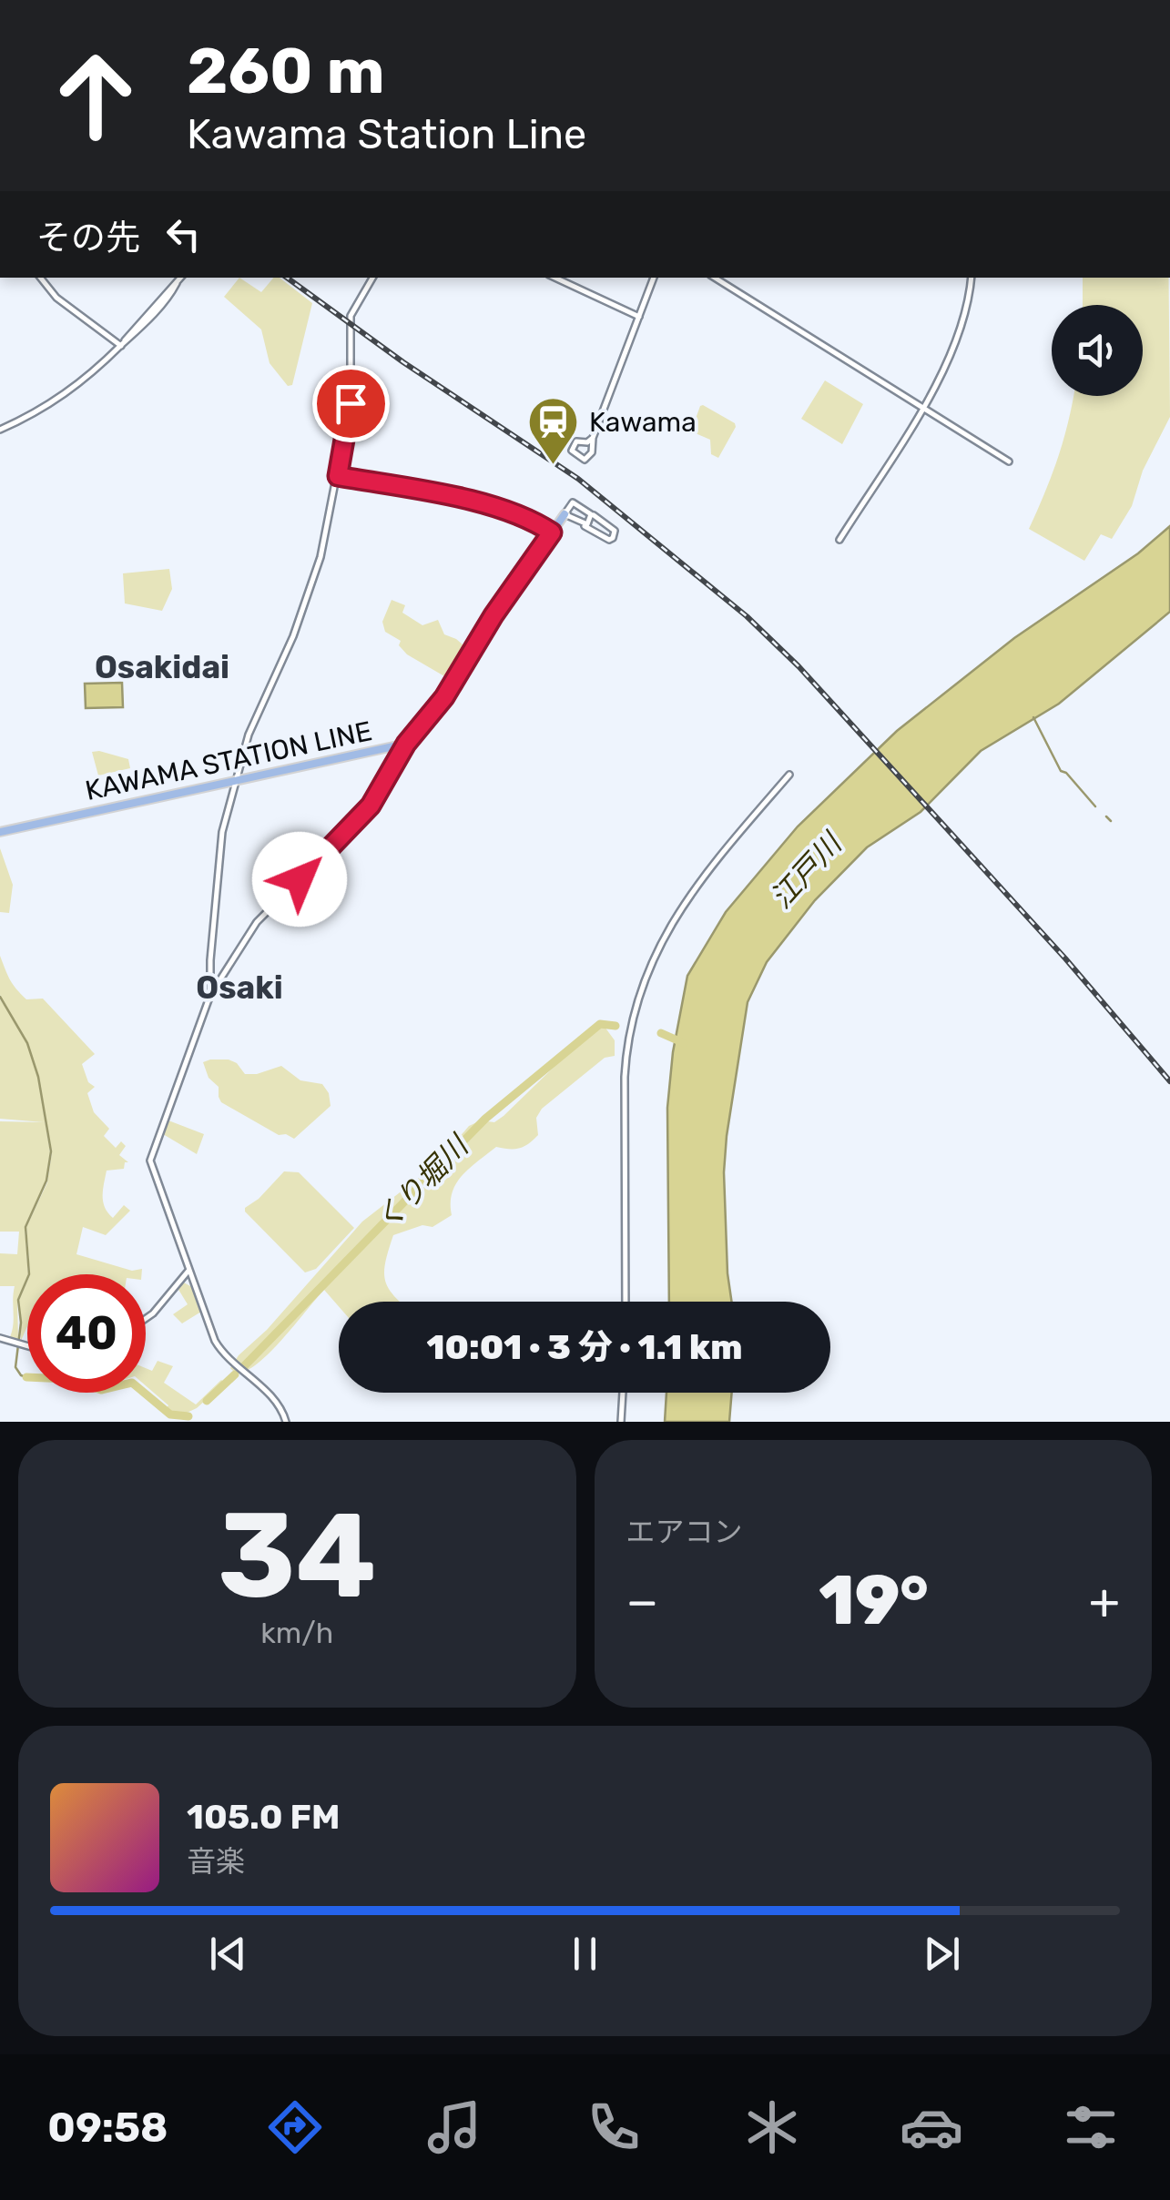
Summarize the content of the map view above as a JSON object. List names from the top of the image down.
{
  "streets": {
    "main road": ["KAWAMA STATION LINE"]
  },
  "districts": ["Osakidai", "Osaki"],
  "water": ["江戸川", "くり堀川"],
  "places": {
    "station": ["Kawama"]
  },
  "page": {
    "turn": ["260 m", "Kawama Station Line"],
    "then": "その先",
    "limit": "40",
    "trip": "10:01 · 3 分 · 1.1 km",
    "tile": [
      ["34", "km/h"],
      "エアコン"
    ],
    "heat": ["−", "19°", "+"],
    "song": ["105.0 FM", "音楽"],
    "tabs": "09:58"
  }
}
